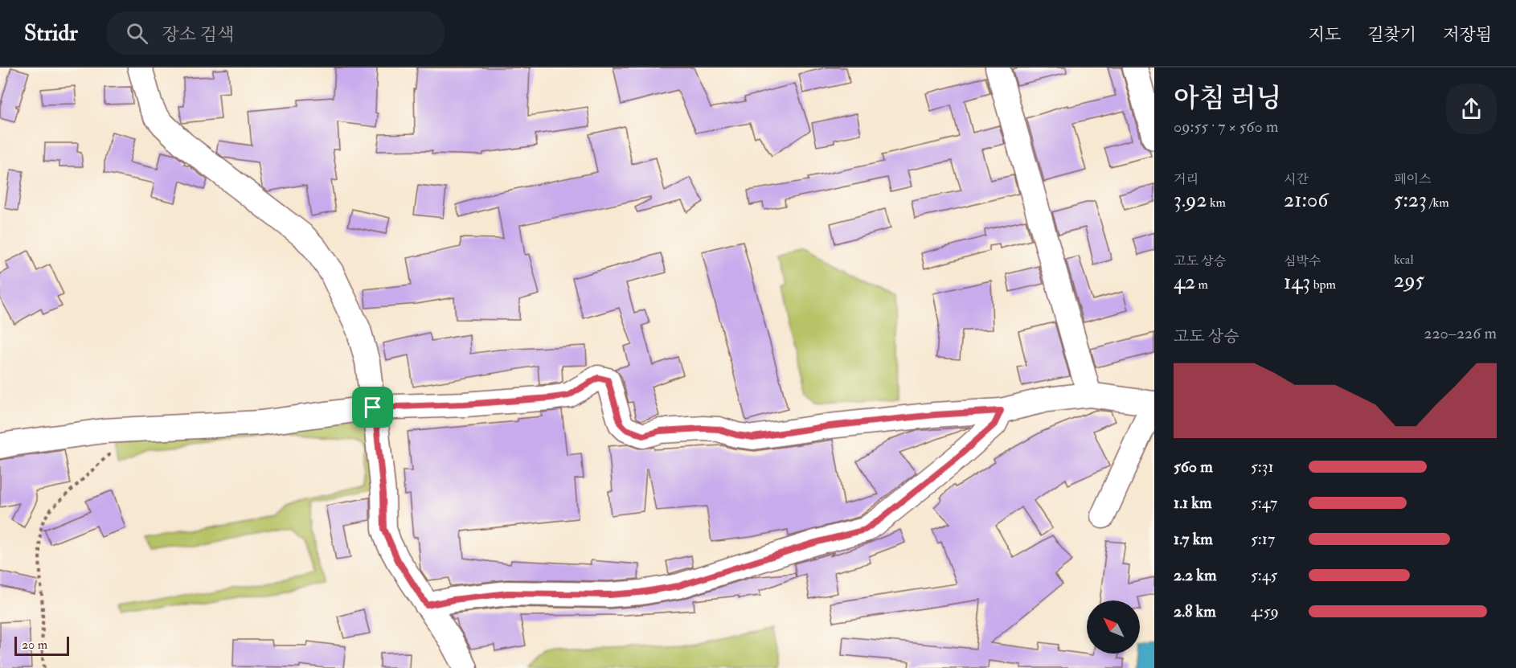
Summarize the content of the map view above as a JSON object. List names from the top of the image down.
{
  "scale_bar": "20 m",
  "north": "top left",
  "page": {
    "header": "Stridr",
    "search": "장소 검색",
    "nav": ["지도", "길찾기", "저장됨"],
    "heading": ["아침 러닝", "09:55 · 7 × 560 m"],
    "stats": [
      ["거리", "3.92 km"],
      ["시간", "21:06"],
      ["페이스", "5:23 /km"],
      ["고도 상승", "42 m"],
      ["심박수", "143 bpm"],
      ["kcal", "295"]
    ],
    "chart": ["고도 상승", "220–226 m"],
    "list": [
      {
        "name": "560 m",
        "note": "5:31"
      },
      {
        "name": "1.1 km",
        "note": "5:47"
      },
      {
        "name": "1.7 km",
        "note": "5:17"
      },
      {
        "name": "2.2 km",
        "note": "5:45"
      },
      {
        "name": "2.8 km",
        "note": "4:59"
      }
    ],
    "scale": "20 m"
  }
}
